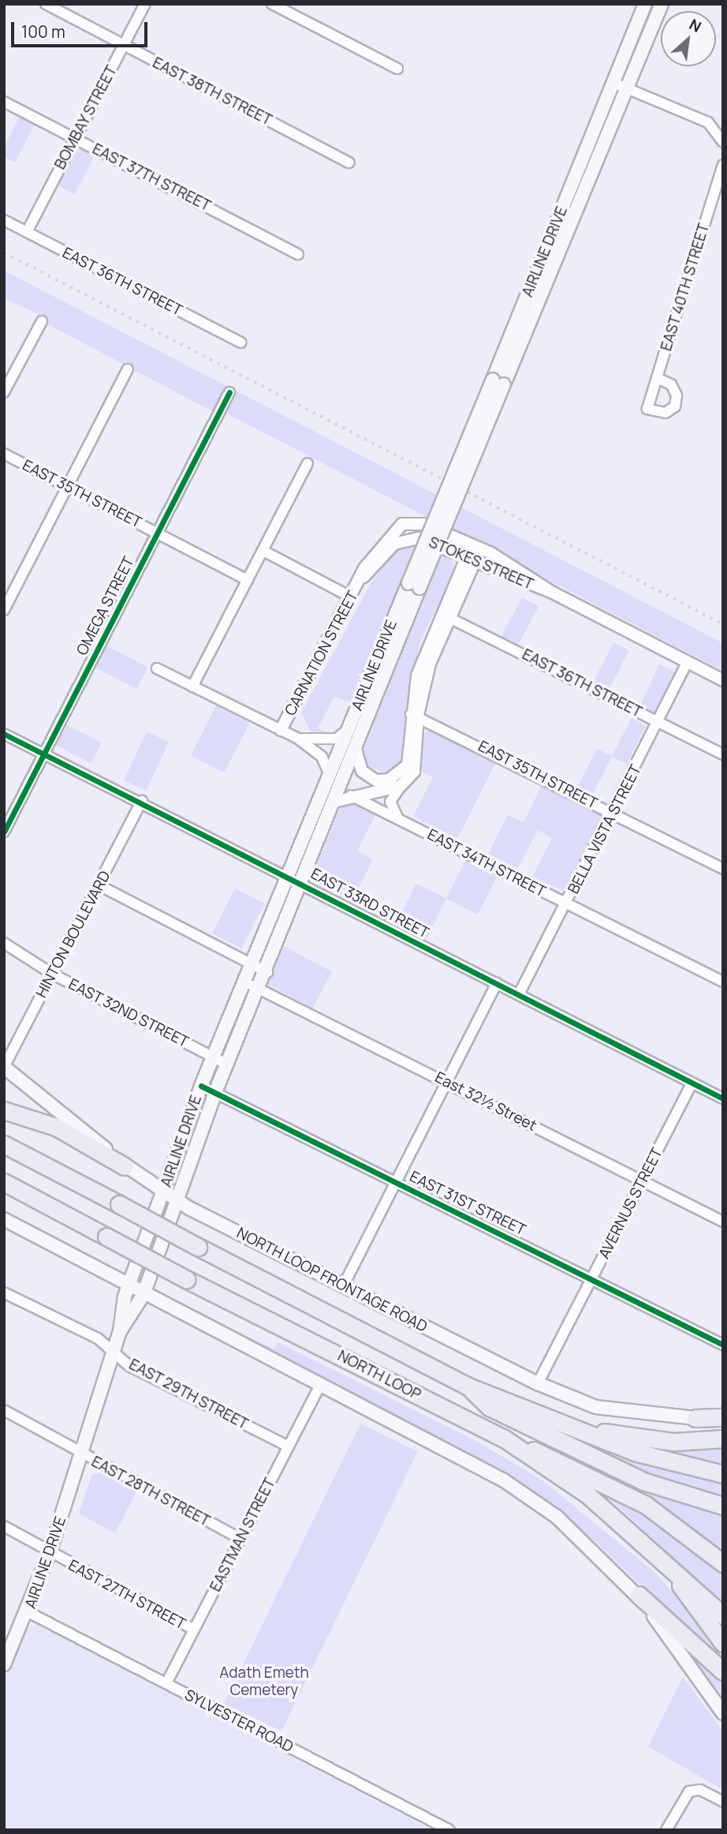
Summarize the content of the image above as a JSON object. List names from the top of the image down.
{
  "streets": {
    "highway": ["NORTH LOOP"],
    "main road": ["AIRLINE DRIVE", "NORTH LOOP FRONTAGE ROAD"],
    "street": [
      "EAST 38TH STREET",
      "BOMBAY STREET",
      "EAST 37TH STREET",
      "EAST 36TH STREET",
      "EAST 40TH STREET",
      "EAST 35TH STREET",
      "STOKES STREET",
      "OMEGA STREET",
      "CARNATION STREET",
      "BELLA VISTA STREET",
      "EAST 34TH STREET",
      "EAST 33RD STREET",
      "HINTON BOULEVARD",
      "EAST 32ND STREET",
      "East 32½ Street",
      "EAST 31ST STREET",
      "AVERNUS STREET",
      "EAST 29TH STREET",
      "EAST 28TH STREET",
      "EASTMAN STREET",
      "EAST 27TH STREET",
      "SYLVESTER ROAD"
    ]
  },
  "crossings": [
    ["EAST 38TH STREET", "BOMBAY STREET"],
    ["BOMBAY STREET", "EAST 37TH STREET"],
    ["BOMBAY STREET", "EAST 36TH STREET"],
    ["AIRLINE DRIVE", "EAST 33RD STREET"],
    ["AIRLINE DRIVE", "EAST 32ND STREET"],
    ["AIRLINE DRIVE", "East 32½ Street"],
    ["AIRLINE DRIVE", "EAST 31ST STREET"],
    ["AIRLINE DRIVE", "NORTH LOOP FRONTAGE ROAD"],
    ["AIRLINE DRIVE", "EAST 29TH STREET"],
    ["AIRLINE DRIVE", "EAST 28TH STREET"],
    ["AIRLINE DRIVE", "EAST 27TH STREET"],
    ["AIRLINE DRIVE", "SYLVESTER ROAD"],
    ["EAST 36TH STREET", "BELLA VISTA STREET"],
    ["EAST 35TH STREET", "OMEGA STREET"],
    ["EAST 35TH STREET", "BELLA VISTA STREET"],
    ["STOKES STREET", "CARNATION STREET"],
    ["STOKES STREET", "BELLA VISTA STREET"],
    ["OMEGA STREET", "EAST 33RD STREET"],
    ["BELLA VISTA STREET", "EAST 34TH STREET"],
    ["BELLA VISTA STREET", "EAST 33RD STREET"],
    ["EAST 33RD STREET", "HINTON BOULEVARD"],
    ["EAST 33RD STREET", "AVERNUS STREET"],
    ["HINTON BOULEVARD", "EAST 32ND STREET"],
    ["HINTON BOULEVARD", "NORTH LOOP FRONTAGE ROAD"],
    ["East 32½ Street", "AVERNUS STREET"],
    ["EAST 31ST STREET", "AVERNUS STREET"],
    ["AVERNUS STREET", "NORTH LOOP FRONTAGE ROAD"],
    ["EAST 29TH STREET", "EASTMAN STREET"],
    ["EAST 28TH STREET", "EASTMAN STREET"],
    ["EASTMAN STREET", "EAST 27TH STREET"],
    ["EASTMAN STREET", "SYLVESTER ROAD"]
  ],
  "parks": ["Adath Emeth Cemetery"],
  "scale_bar": "100 m",
  "north": "top right"
}
